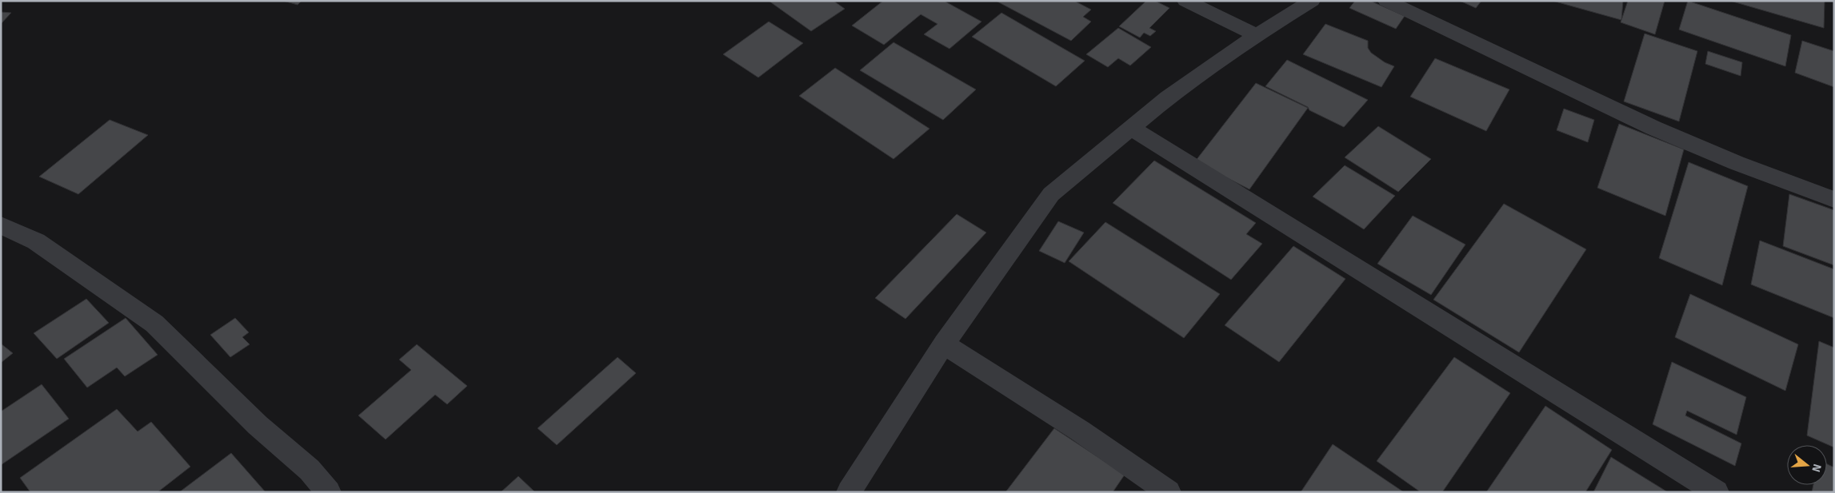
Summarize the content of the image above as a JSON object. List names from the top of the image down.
{
  "north": "right"
}
